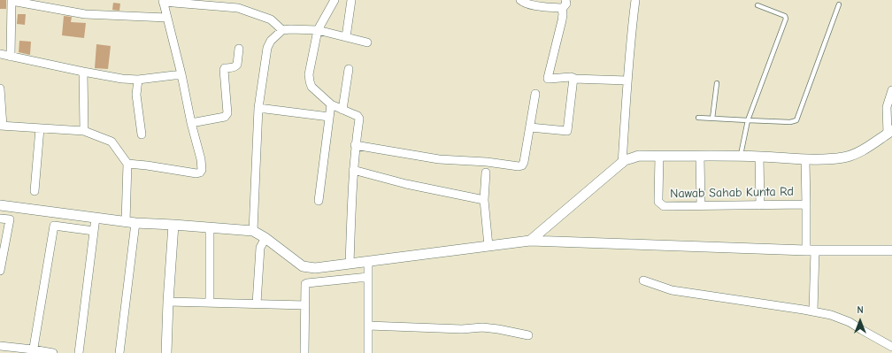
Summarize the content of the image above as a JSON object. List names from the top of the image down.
{
  "streets": {
    "street": ["Nawab Sahab Kunta Rd"]
  },
  "north": "top"
}
